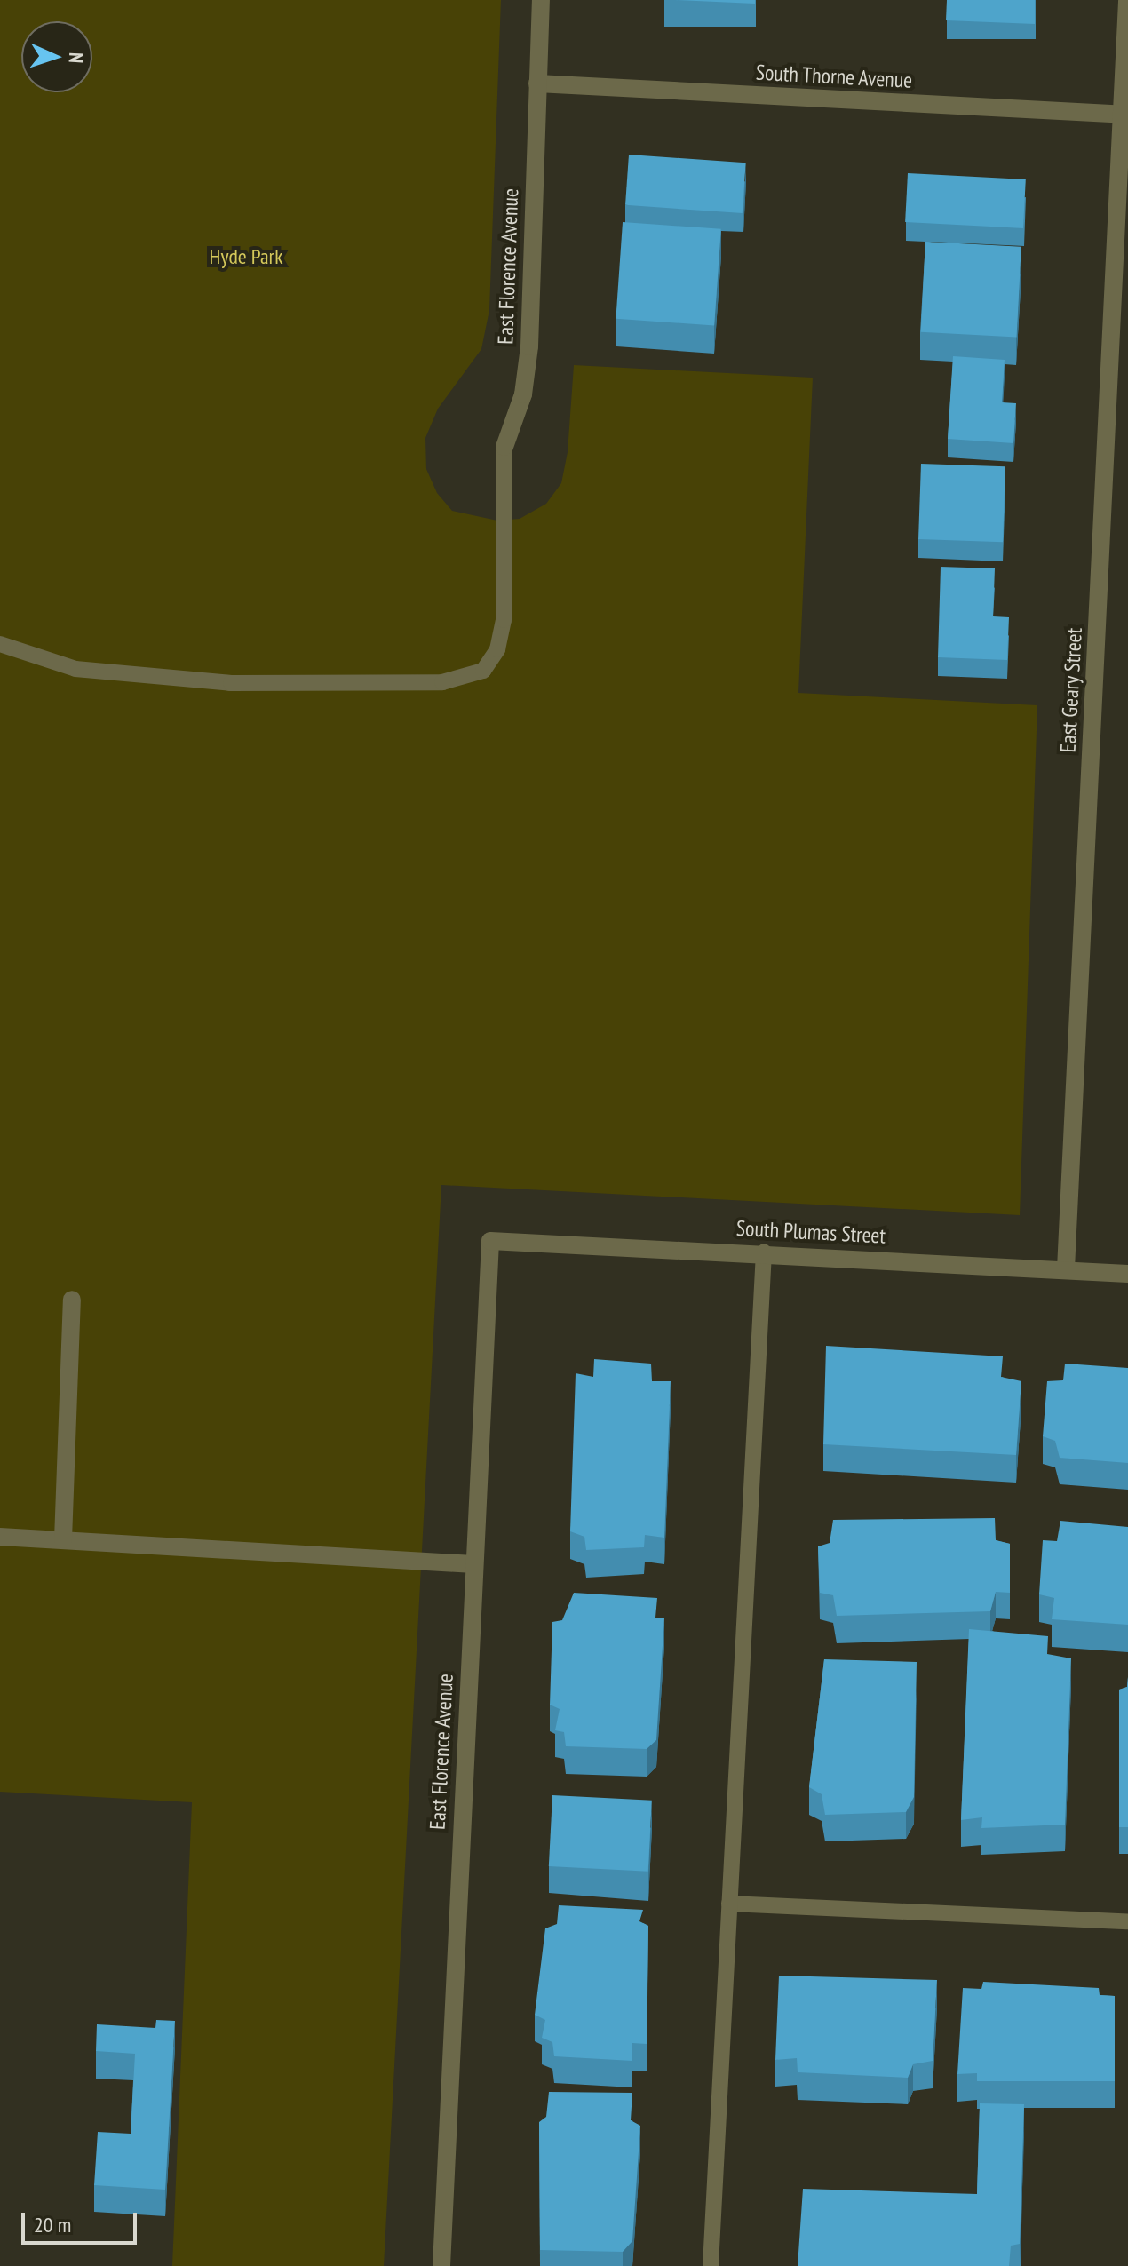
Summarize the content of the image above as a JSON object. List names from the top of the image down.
{
  "streets": {
    "street": [
      "South Thorne Avenue",
      "East Florence Avenue",
      "East Geary Street",
      "South Plumas Street"
    ]
  },
  "crossings": [
    ["South Thorne Avenue", "East Florence Avenue"],
    ["South Thorne Avenue", "East Geary Street"],
    ["East Florence Avenue", "South Plumas Street"],
    ["East Geary Street", "South Plumas Street"]
  ],
  "parks": ["Hyde Park"],
  "scale_bar": "20 m",
  "north": "right"
}
